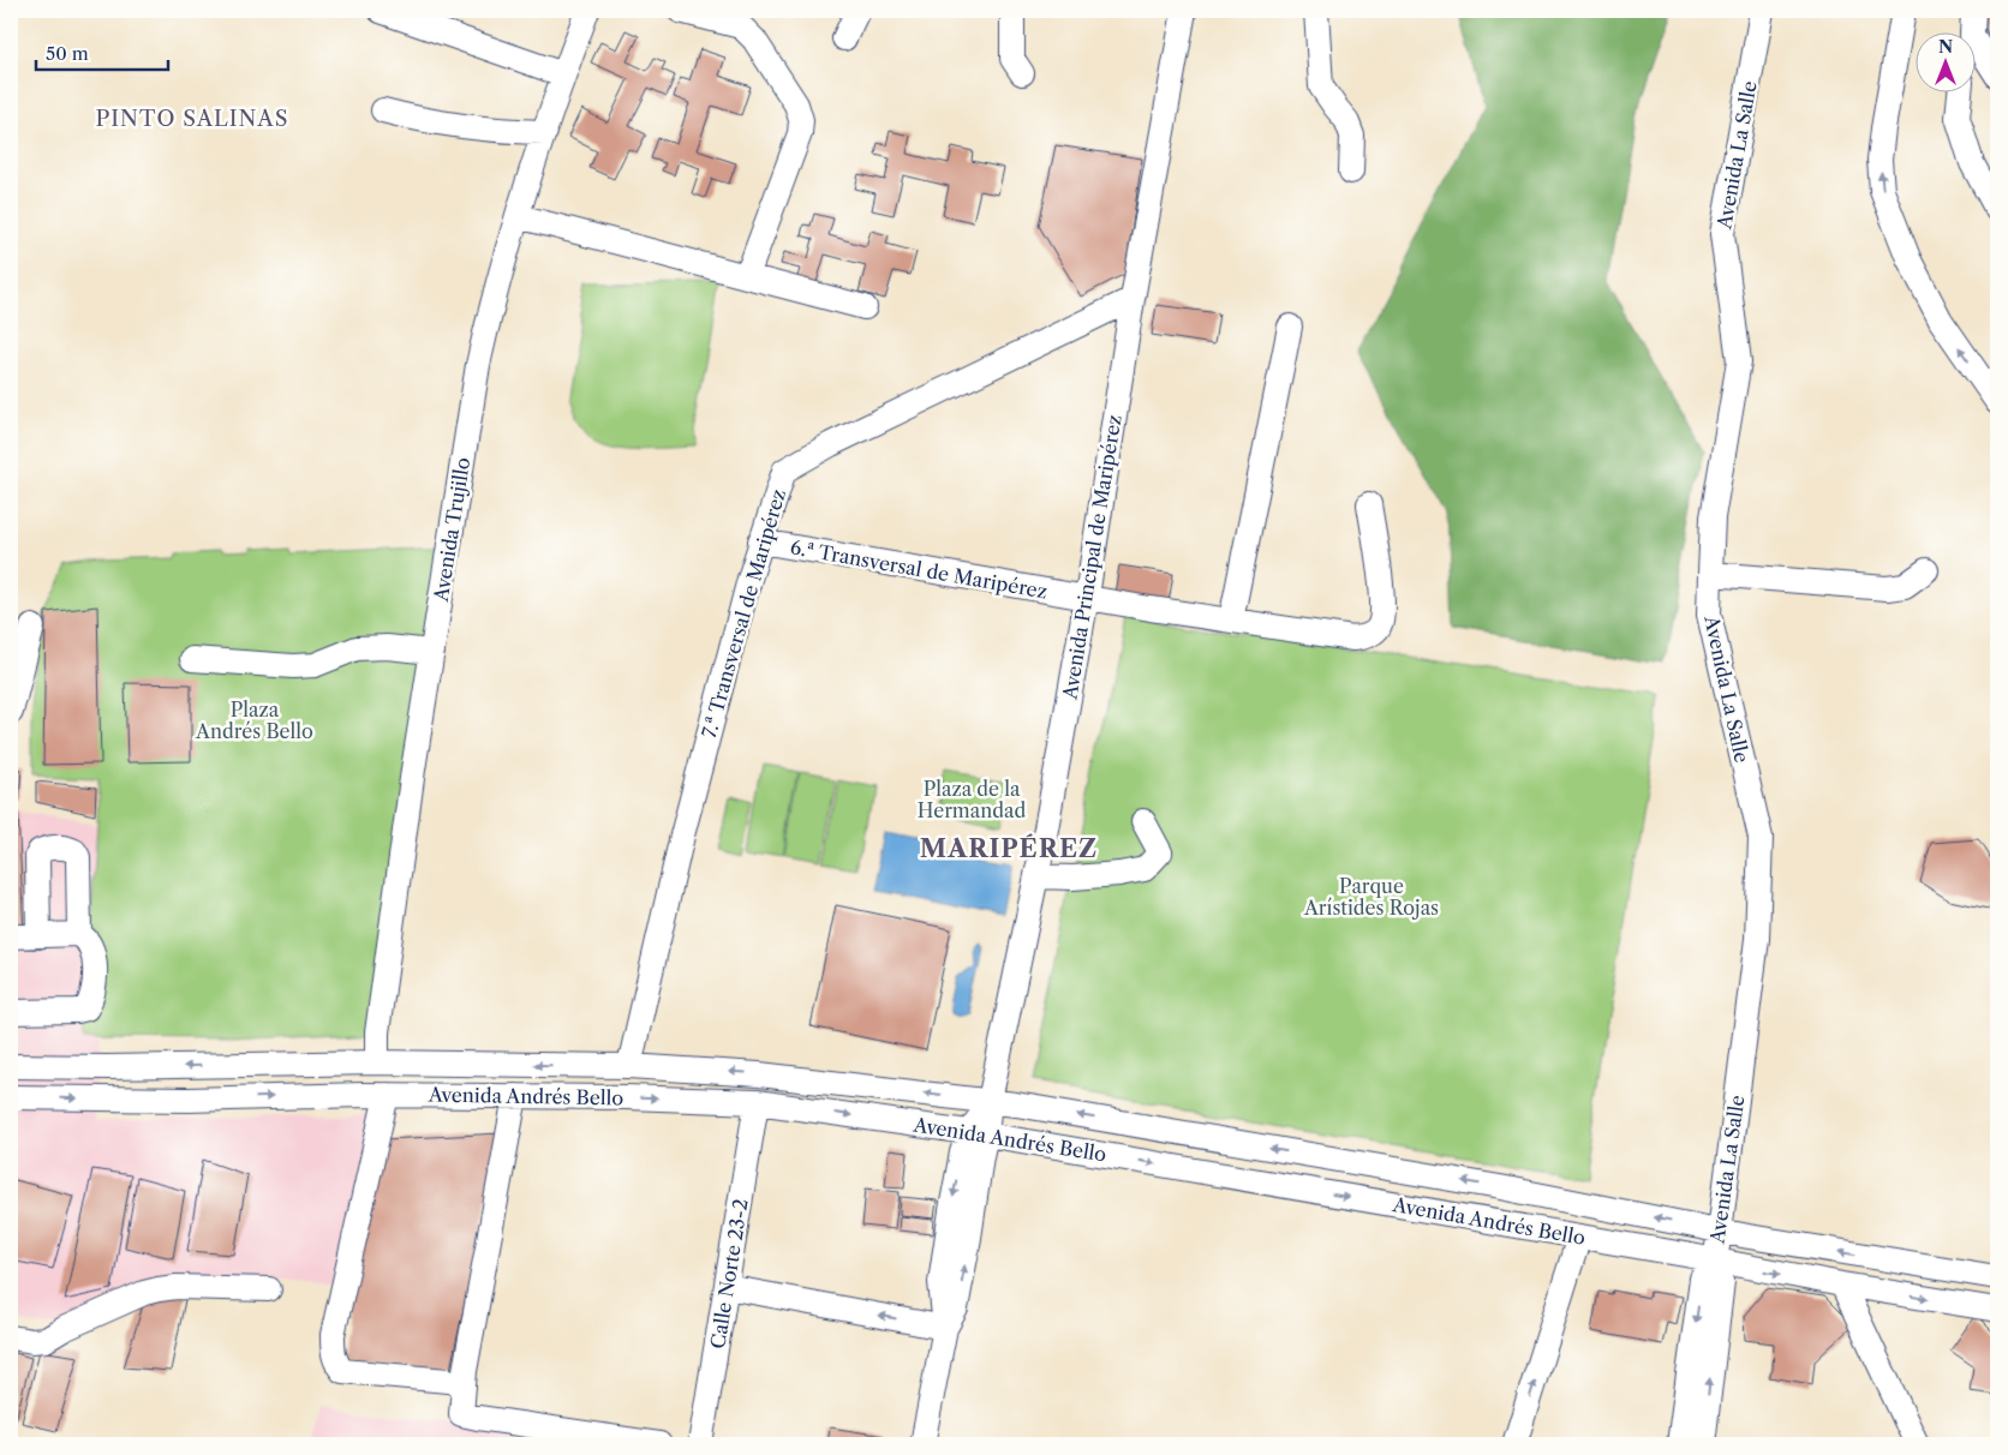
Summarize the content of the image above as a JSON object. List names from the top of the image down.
{
  "streets": {
    "street": [
      "Avenida La Salle",
      "Avenida Trujillo",
      "Avenida Principal de Maripérez",
      "6.ª Transversal de Maripérez",
      "7.ª Transversal de Maripérez",
      "Avenida Andrés Bello",
      "Calle Norte 23-2"
    ]
  },
  "crossings": [
    ["Avenida La Salle", "Avenida Andrés Bello"],
    ["Avenida Trujillo", "Avenida Andrés Bello"],
    ["Avenida Principal de Maripérez", "6.ª Transversal de Maripérez"],
    ["Avenida Principal de Maripérez", "7.ª Transversal de Maripérez"],
    ["Avenida Principal de Maripérez", "Avenida Andrés Bello"],
    ["6.ª Transversal de Maripérez", "7.ª Transversal de Maripérez"],
    ["7.ª Transversal de Maripérez", "Avenida Andrés Bello"],
    ["Avenida Andrés Bello", "Calle Norte 23-2"]
  ],
  "districts": ["PINTO SALINAS", "MARIPÉREZ"],
  "parks": ["Plaza Andrés Bello", "Plaza de la Hermandad", "Parque Arístides Rojas"],
  "scale_bar": "50 m",
  "north": "top"
}
